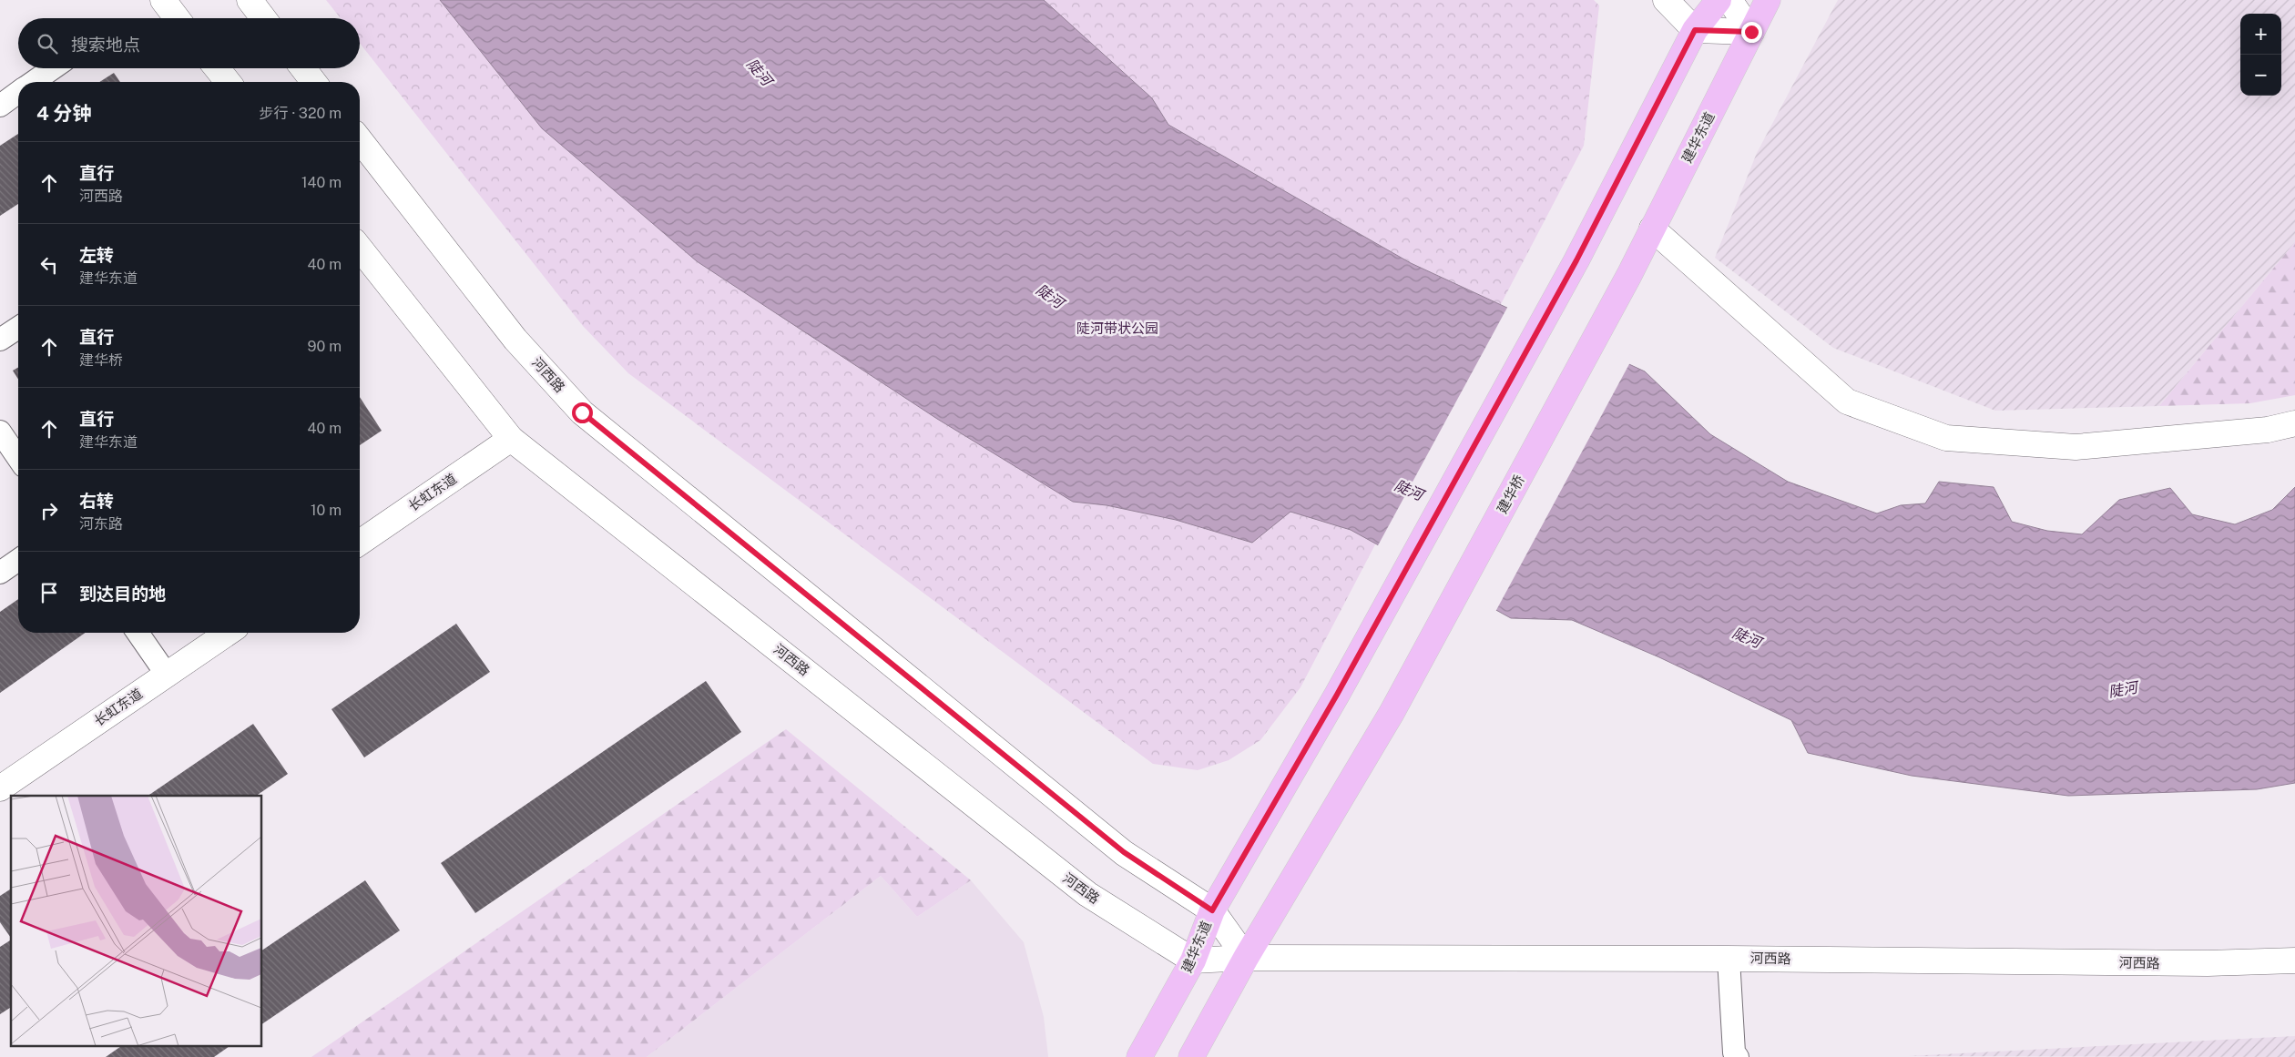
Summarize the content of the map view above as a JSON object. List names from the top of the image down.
{
  "streets": {
    "main road": [
      "建华东道",
      "河西路",
      "长虹东道",
      "建华桥"
    ]
  },
  "crossings": [
    ["建华东道", "河西路"],
    ["建华东道", "建华桥"],
    ["河西路", "长虹东道"],
    ["河西路", "建华桥"]
  ],
  "water": ["陡河"],
  "parks": ["陡河带状公园"],
  "page": {
    "map_buttons": ["+", "−"],
    "search": "搜索地点",
    "heading": ["4 分钟", "步行 · 320 m"],
    "list": [
      ["直行", "河西路", "140 m"],
      ["左转", "建华东道", "40 m"],
      ["直行", "建华桥", "90 m"],
      ["直行", "建华东道", "40 m"],
      ["右转", "河东路", "10 m"],
      "到达目的地"
    ]
  }
}
